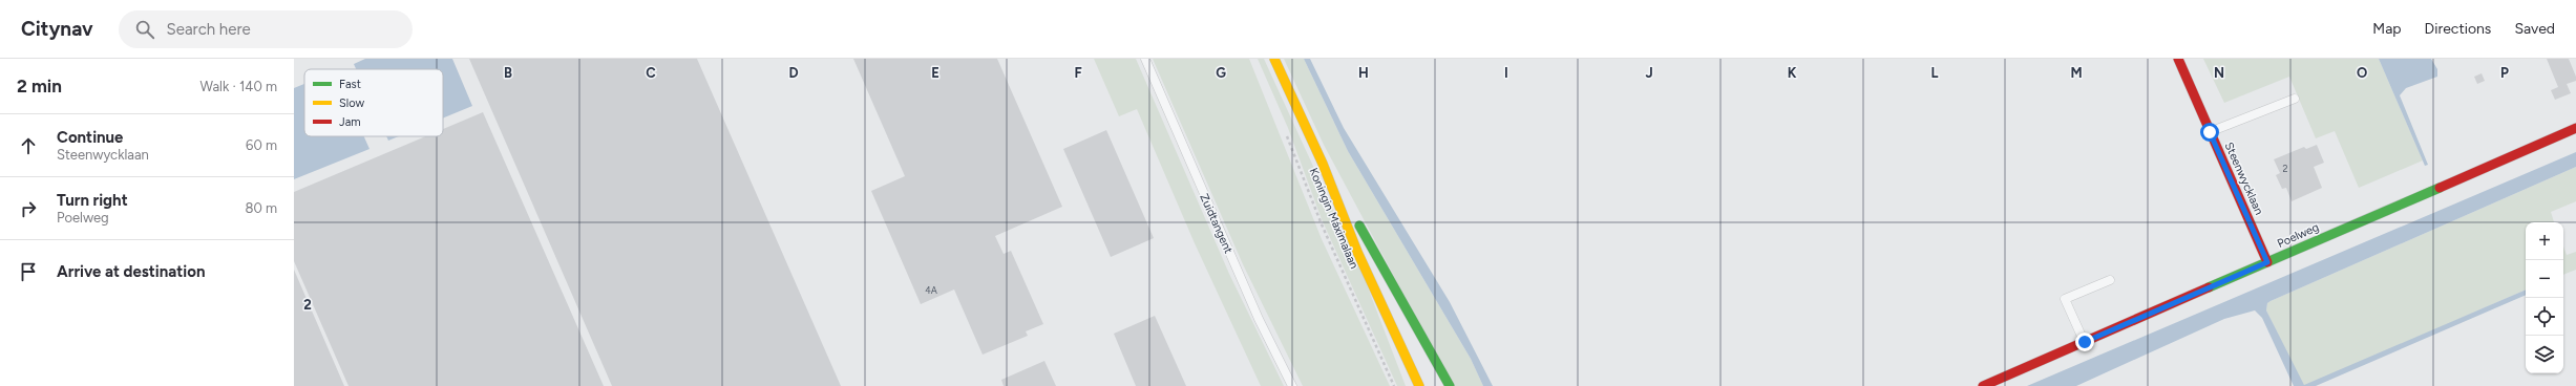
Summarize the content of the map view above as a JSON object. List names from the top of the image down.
{
  "streets": {
    "street": ["Steenwycklaan", "Koningin Máximalaan", "Poelweg"],
    "lane": ["Zuidtangent"]
  },
  "crossings": [
    ["Steenwycklaan", "Poelweg"]
  ],
  "house_numbers": ["2", "4A"],
  "legend": ["Fast", "Slow", "Jam"],
  "page": {
    "header": "Citynav",
    "search": "Search here",
    "nav": ["Map", "Directions", "Saved"],
    "heading": ["2 min", "Walk · 140 m"],
    "list": [
      ["Continue", "Steenwycklaan", "60 m"],
      ["Turn right", "Poelweg", "80 m"],
      "Arrive at destination"
    ],
    "map_buttons": ["+", "−"]
  },
  "grid": {
    "columns": [
      "B",
      "C",
      "D",
      "E",
      "F",
      "G",
      "H",
      "I",
      "J",
      "K",
      "L",
      "M",
      "N",
      "O",
      "P"
    ],
    "rows": ["2"]
  }
}
